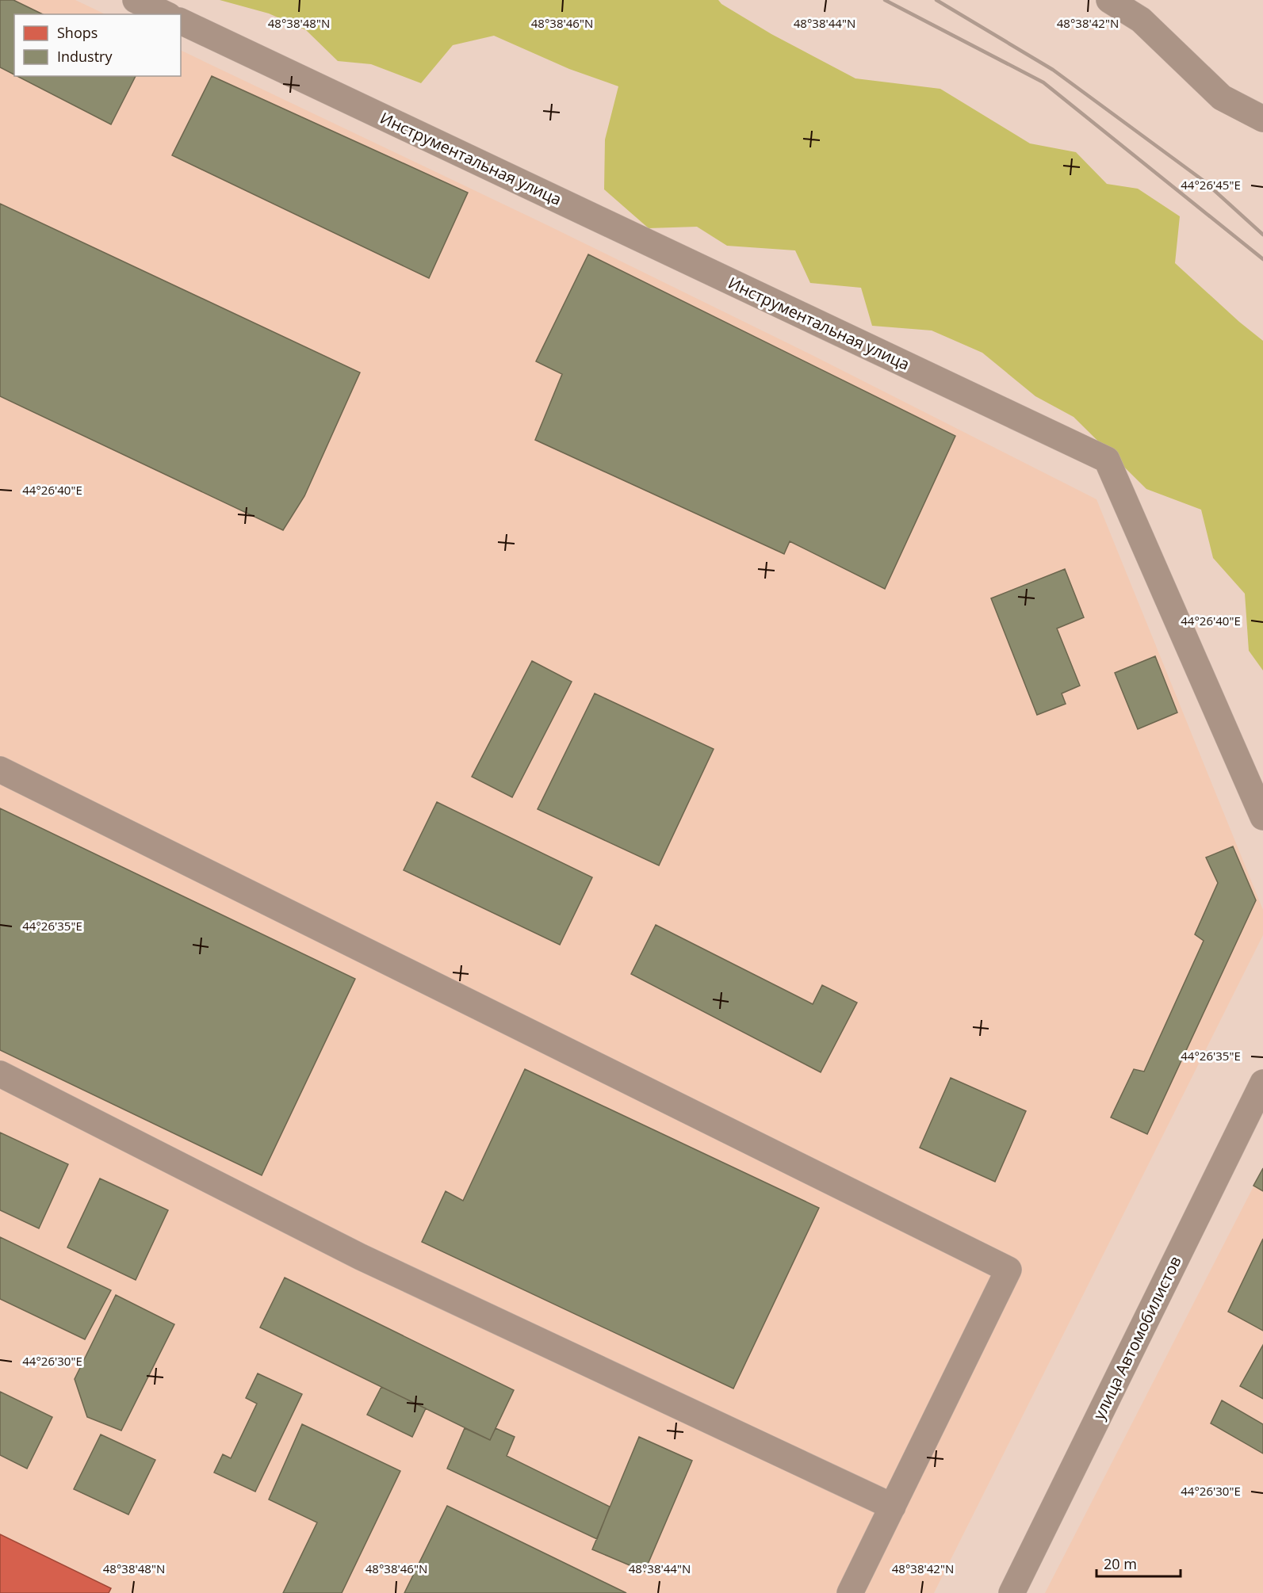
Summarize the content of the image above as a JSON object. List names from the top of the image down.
{
  "streets": {
    "street": ["Инструментальная улица", "улица Автомобилистов"]
  },
  "legend": ["Shops", "Industry"],
  "scale_bar": "20 m",
  "coordinates": [
    "48°38'48\"N",
    "48°38'46\"N",
    "48°38'44\"N",
    "48°38'42\"N",
    "44°26'45\"E",
    "44°26'40\"E",
    "44°26'35\"E",
    "44°26'30\"E"
  ]
}
